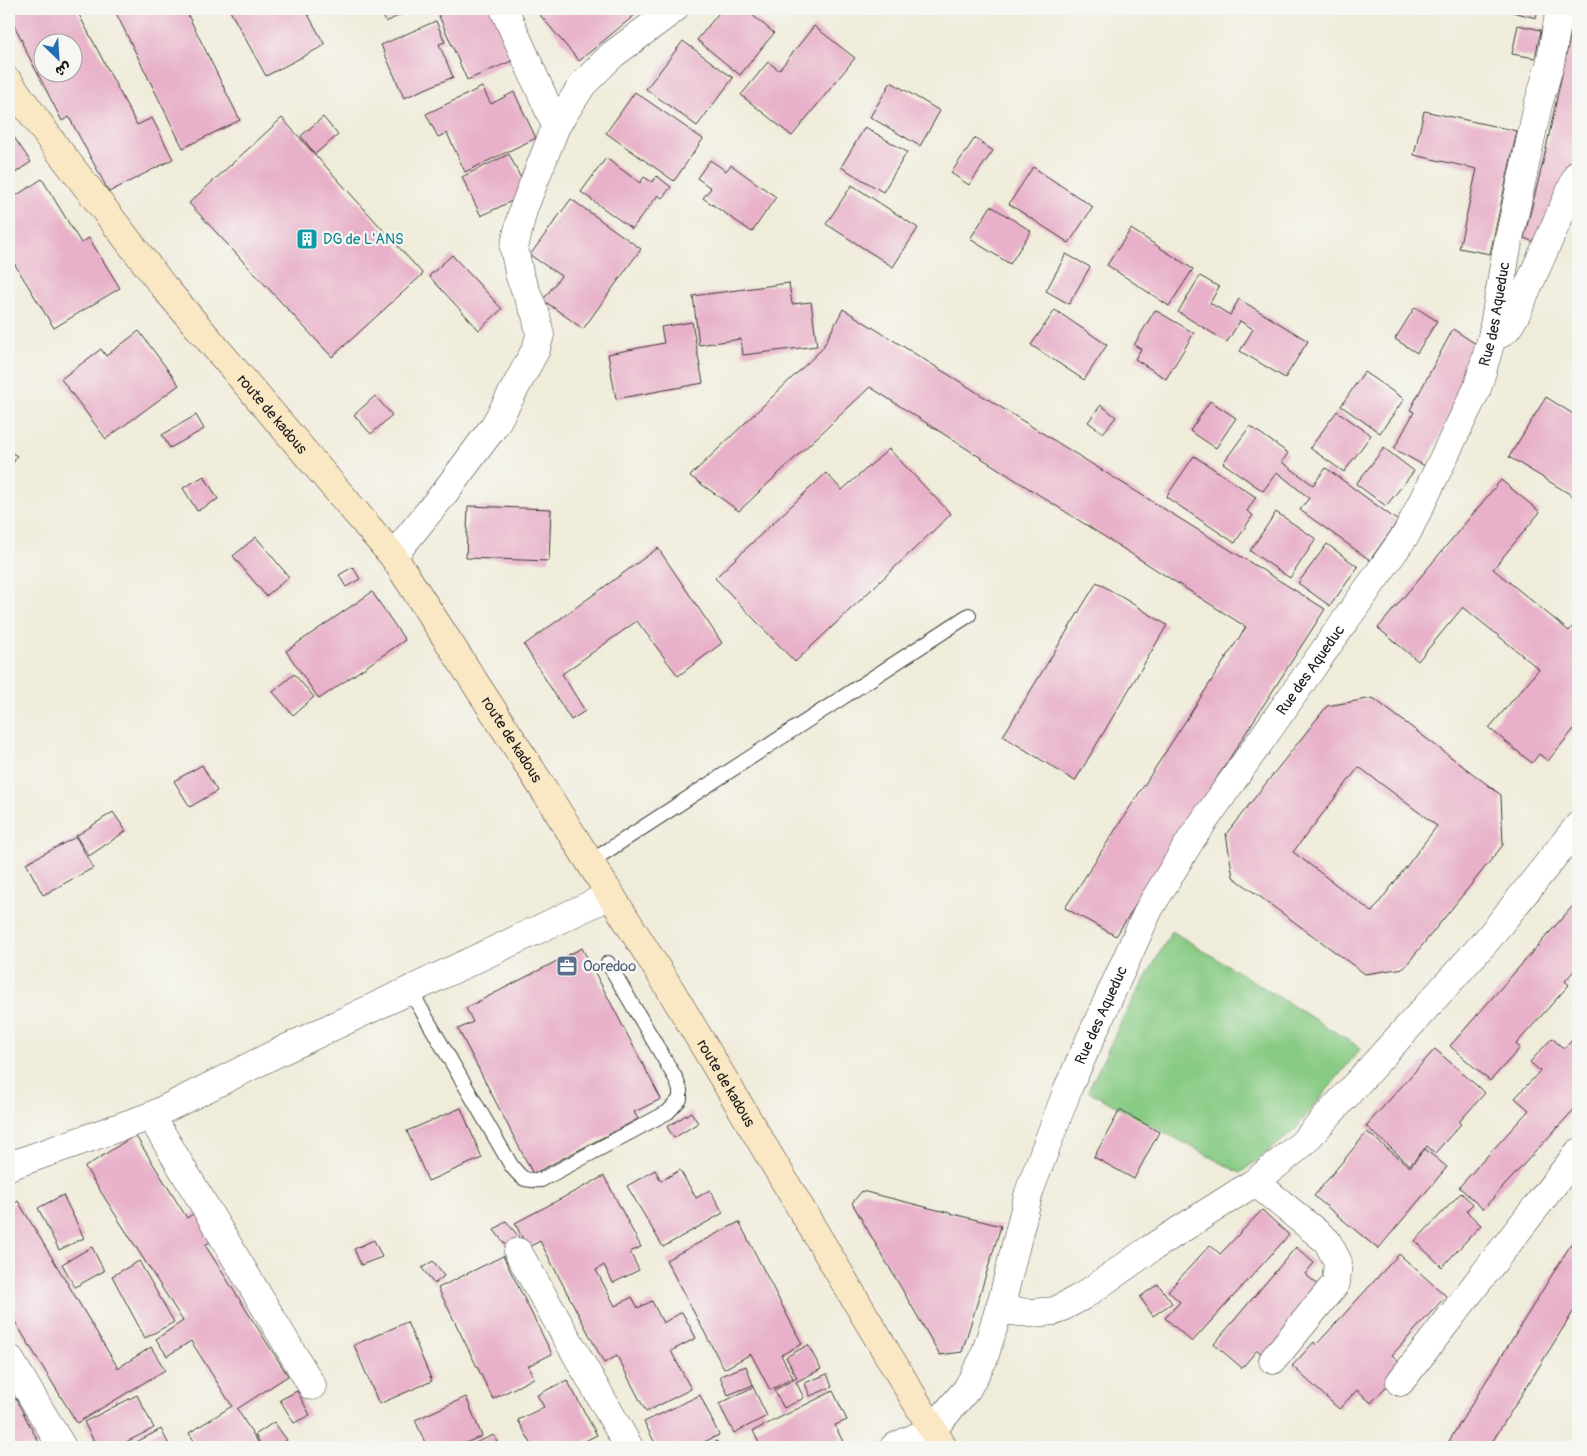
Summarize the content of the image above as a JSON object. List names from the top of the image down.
{
  "streets": {
    "main road": ["route de kadous"],
    "street": ["Rue des Aqueduc"]
  },
  "crossings": [
    ["Rue des Aqueduc", "route de kadous"]
  ],
  "places": {
    "building": ["DG de L'ANS"],
    "office": ["Ooredoo"]
  },
  "north": "bottom right"
}
